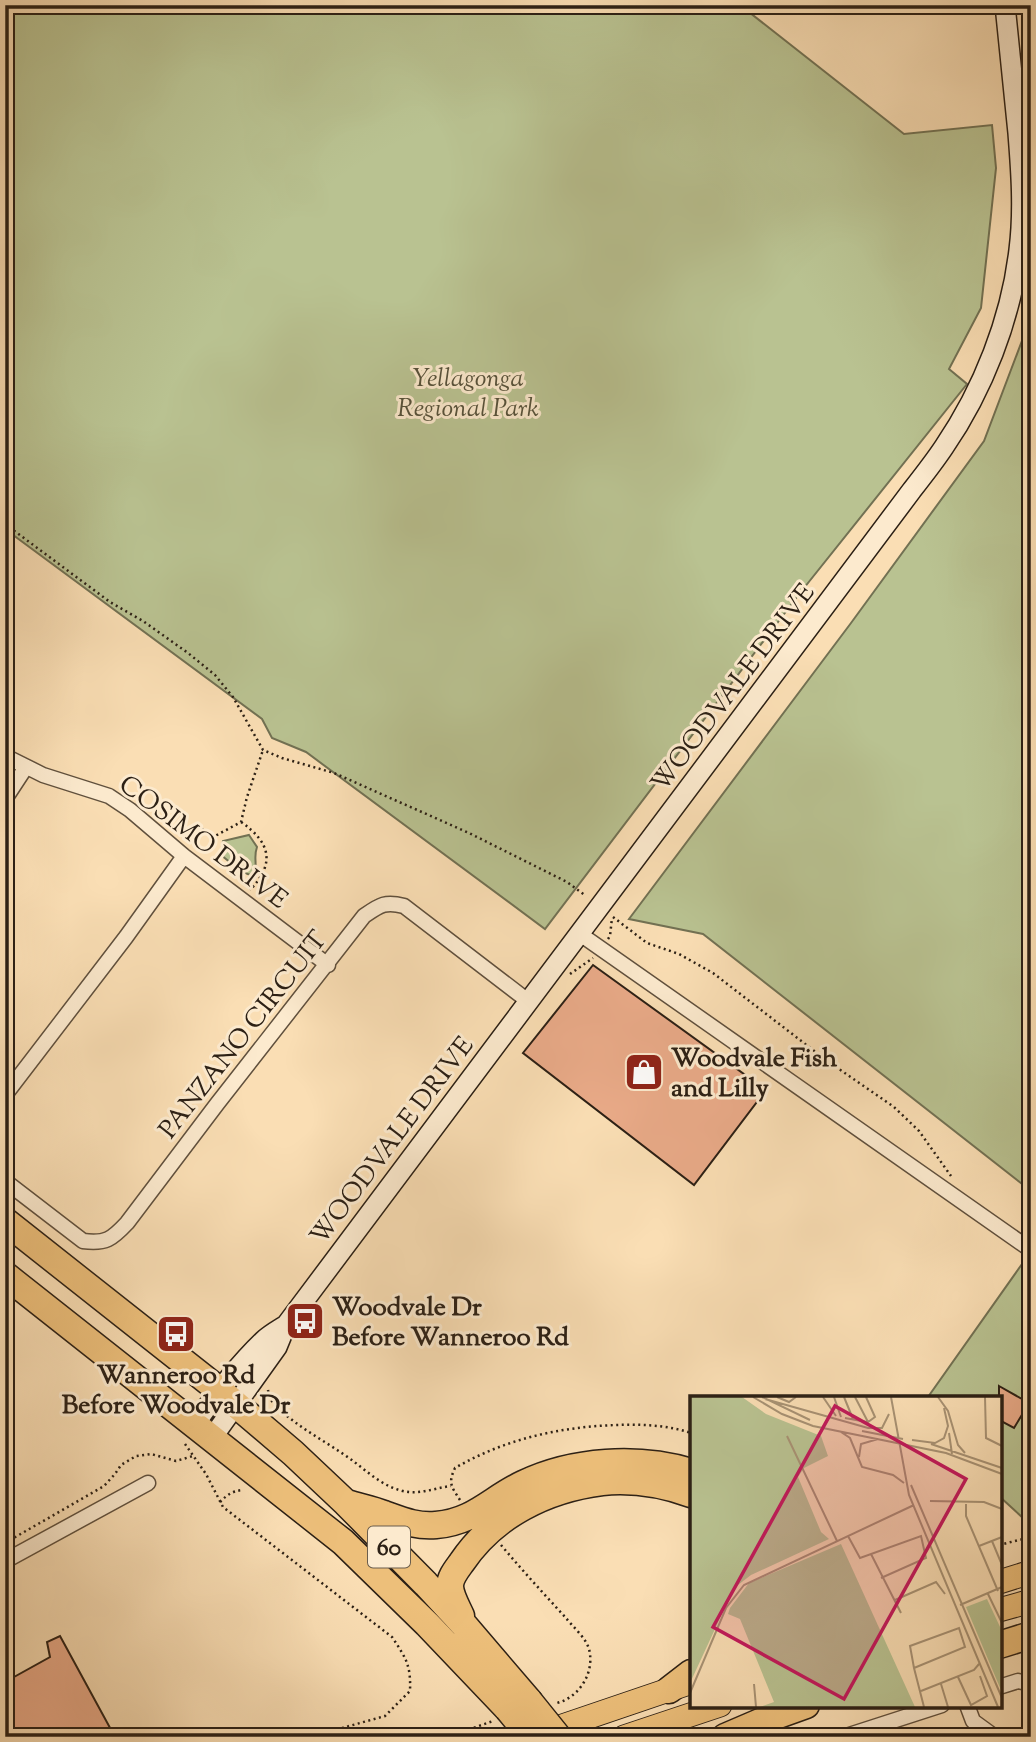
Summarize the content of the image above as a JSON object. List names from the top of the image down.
{
  "streets": {
    "highway": ["60"],
    "street": ["WOODVALE DRIVE", "COSIMO DRIVE", "PANZANO CIRCUIT"]
  },
  "crossings": [
    ["WOODVALE DRIVE", "PANZANO CIRCUIT"],
    ["WOODVALE DRIVE", "60"],
    ["COSIMO DRIVE", "PANZANO CIRCUIT"]
  ],
  "parks": ["Yellagonga Regional Park"],
  "places": {
    "shop": ["Woodvale Fish and Lilly"],
    "bus stop": ["Woodvale Dr Before Wanneroo Rd", "Wanneroo Rd Before Woodvale Dr"]
  }
}
